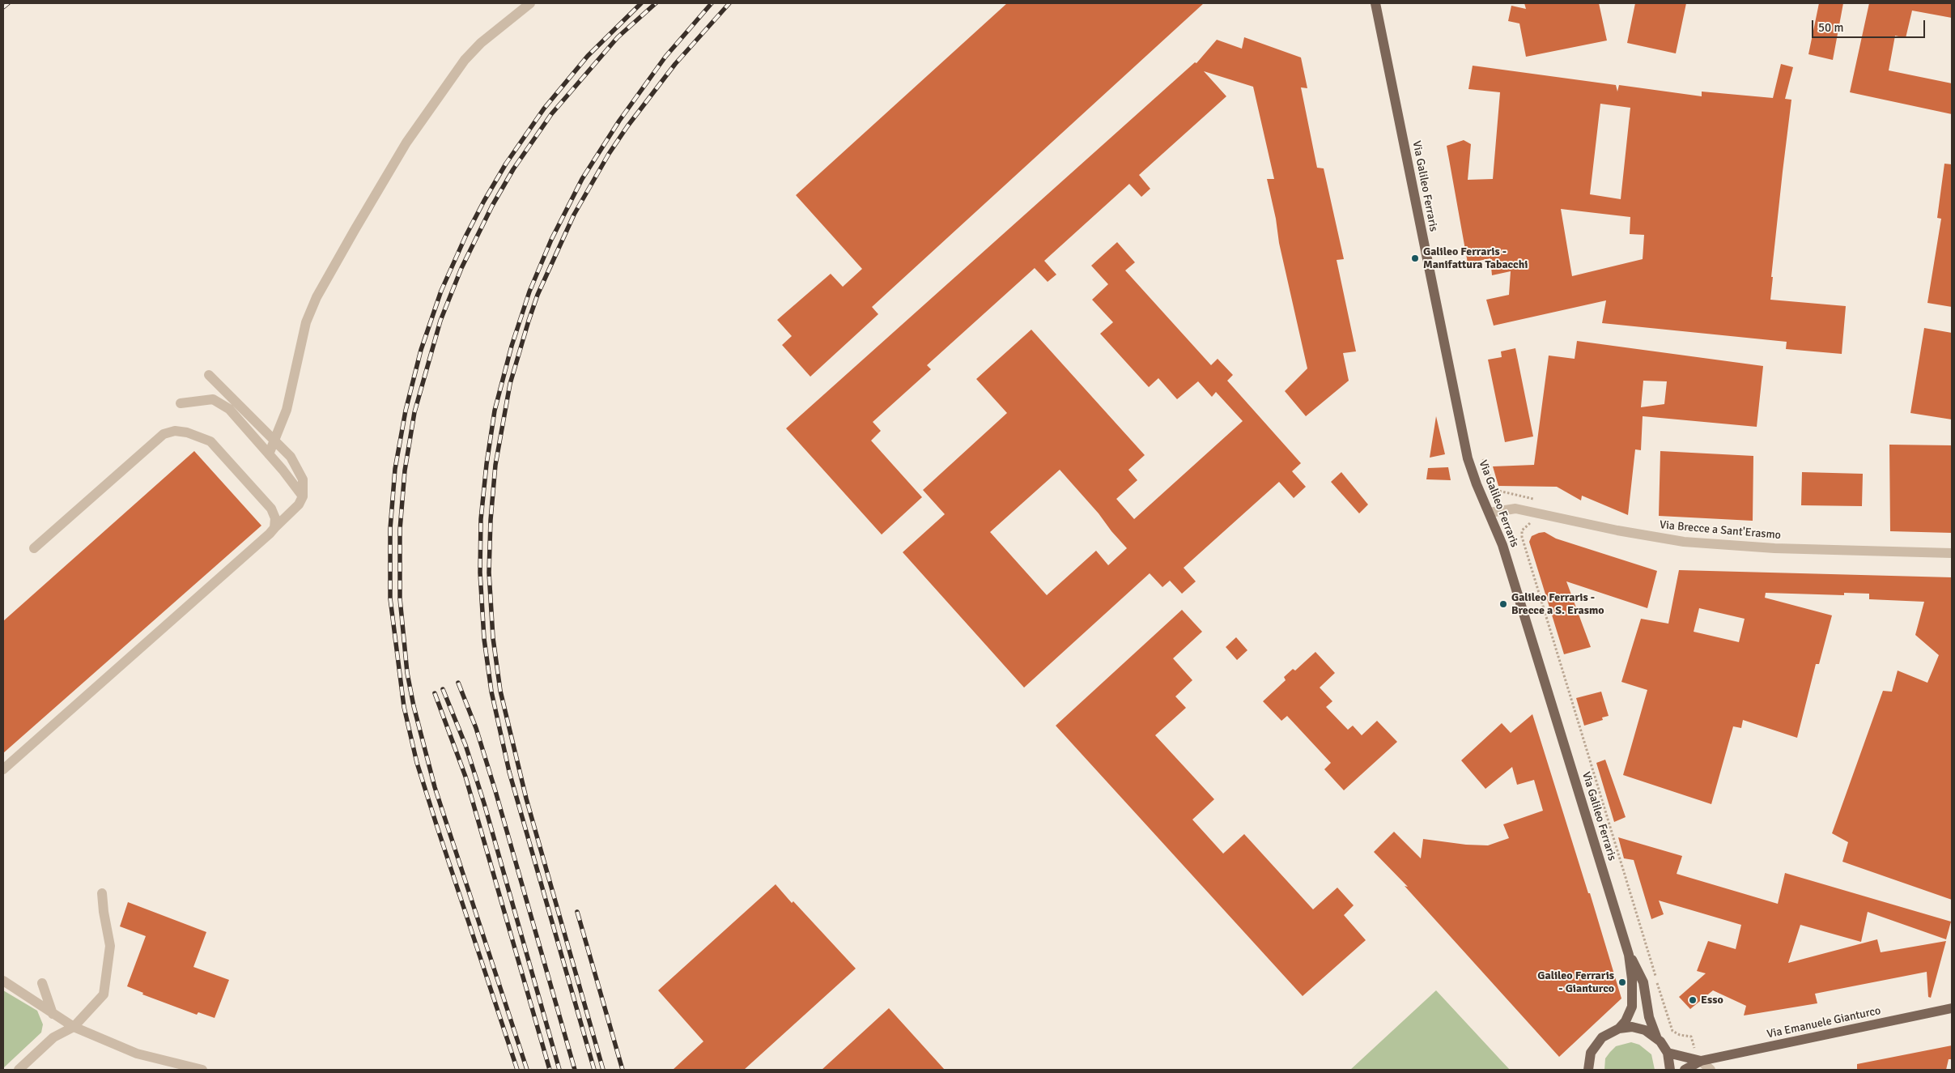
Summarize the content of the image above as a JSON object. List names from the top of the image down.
{
  "streets": {
    "main road": ["Via Galileo Ferraris", "Via Emanuele Gianturco"],
    "street": ["Via Brecce a Sant'Erasmo"]
  },
  "crossings": [
    ["Via Galileo Ferraris", "Via Brecce a Sant'Erasmo"],
    ["Via Galileo Ferraris", "Via Emanuele Gianturco"]
  ],
  "places": [
    "Galileo Ferraris - Manifattura Tabacchi",
    "Galileo Ferraris - Brecce a S. Erasmo",
    "Galileo Ferraris - Gianturco",
    "Esso"
  ],
  "scale_bar": "50 m"
}
